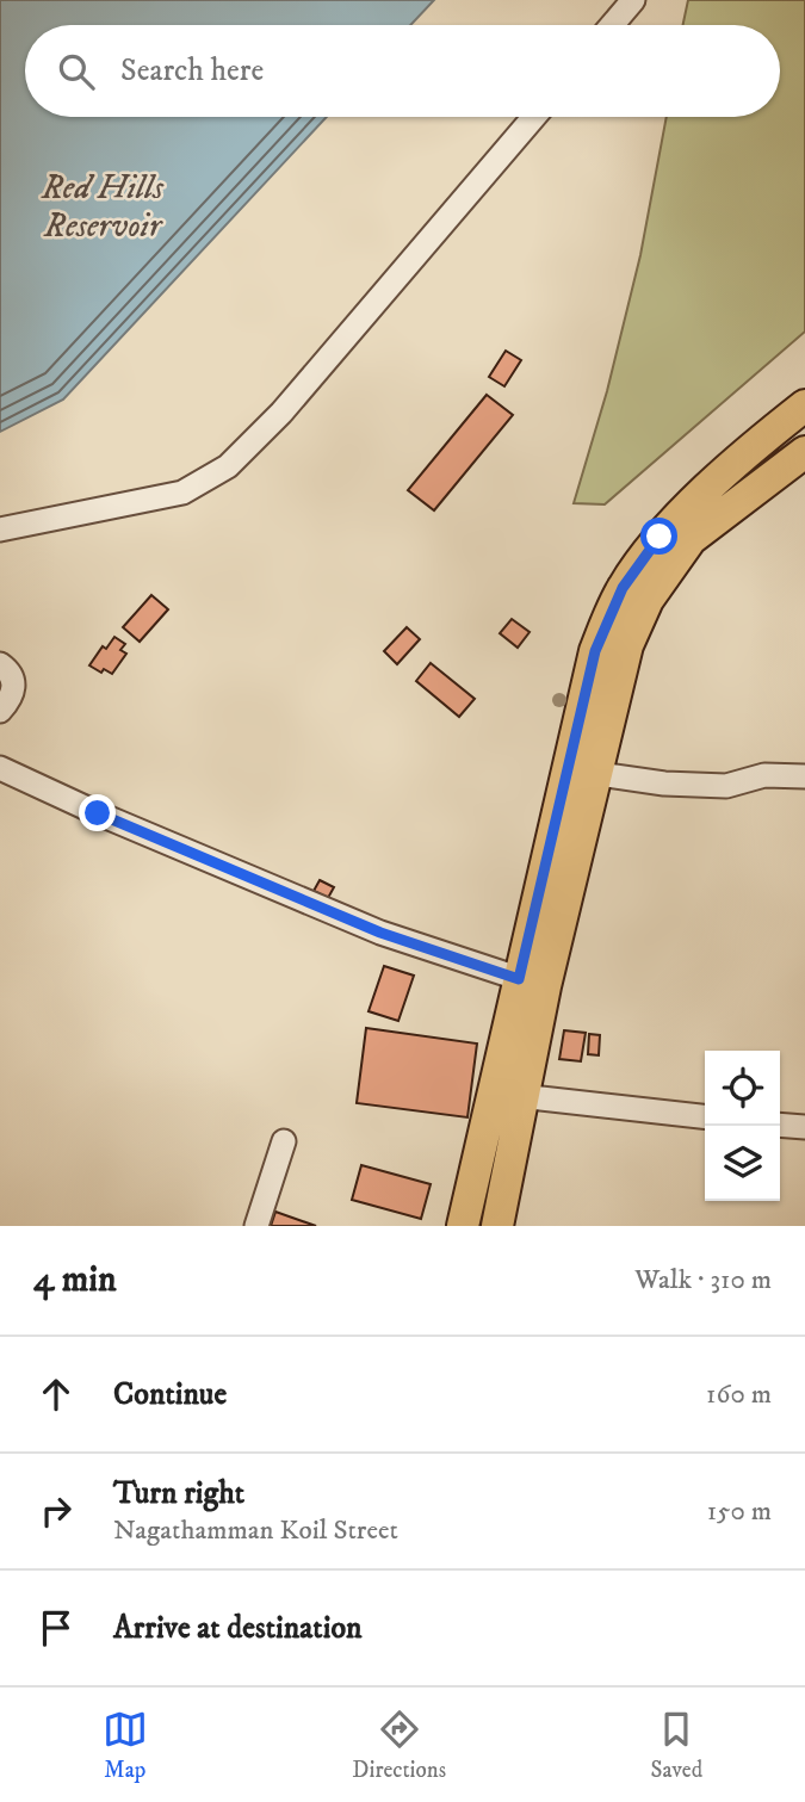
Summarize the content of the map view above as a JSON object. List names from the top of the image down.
{
  "water": ["Red Hills Reservoir"],
  "page": {
    "search": "Search here",
    "heading": ["4 min", "Walk · 310 m"],
    "list": [
      ["Continue", "160 m"],
      ["Turn right", "Nagathamman Koil Street", "150 m"],
      "Arrive at destination"
    ],
    "nav": ["Map", "Directions", "Saved"]
  }
}
